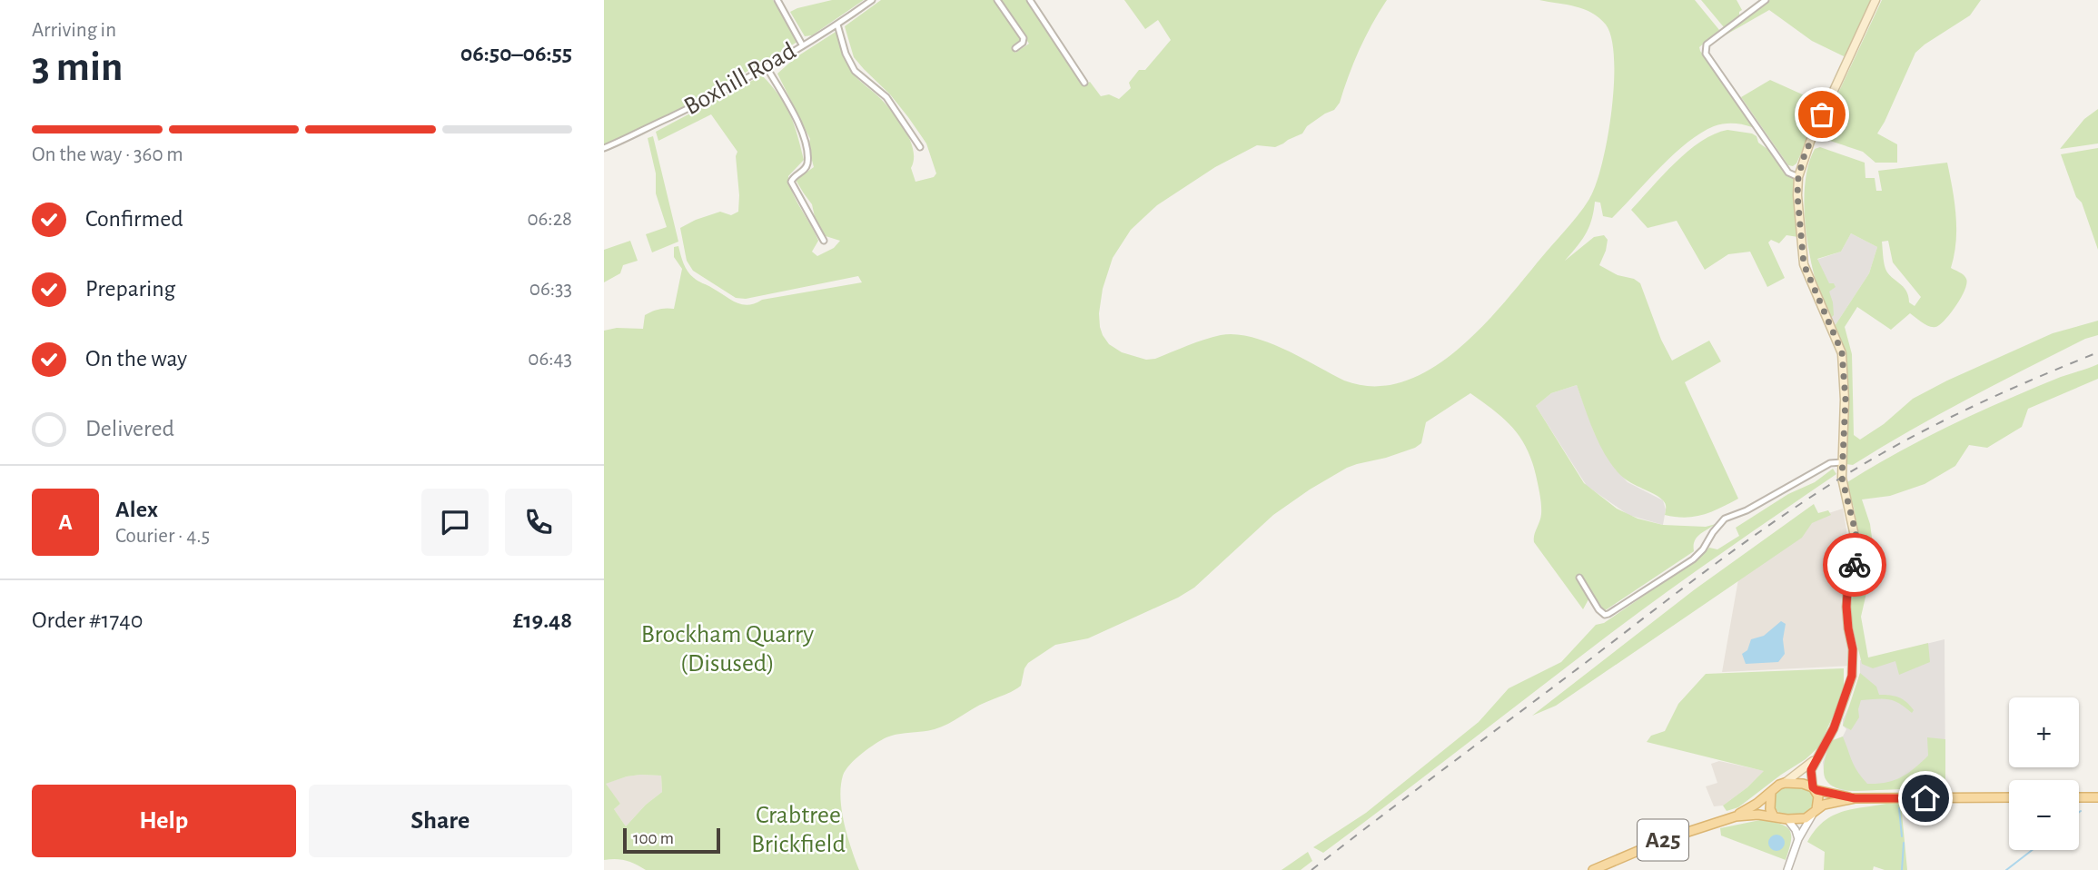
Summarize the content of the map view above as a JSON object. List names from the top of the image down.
{
  "streets": {
    "main road": ["A25"],
    "street": ["Boxhill Road"]
  },
  "parks": ["Brockham Quarry (Disused)", "Crabtree Brickfield"],
  "scale_bar": "100 m",
  "page": {
    "heading": ["3 min", "Arriving in", "06:50–06:55"],
    "panel": [
      "Alex",
      "Courier · 4.5",
      "Order #1740",
      "£19.48"
    ],
    "bar": "On the way · 360 m",
    "list": [
      ["Confirmed", "06:28"],
      ["Preparing", "06:33"],
      ["On the way", "06:43"],
      "Delivered"
    ],
    "round": "A",
    "map_buttons": ["+", "−"],
    "buttons": ["Help", "Share"],
    "scale": "100 m"
  }
}
